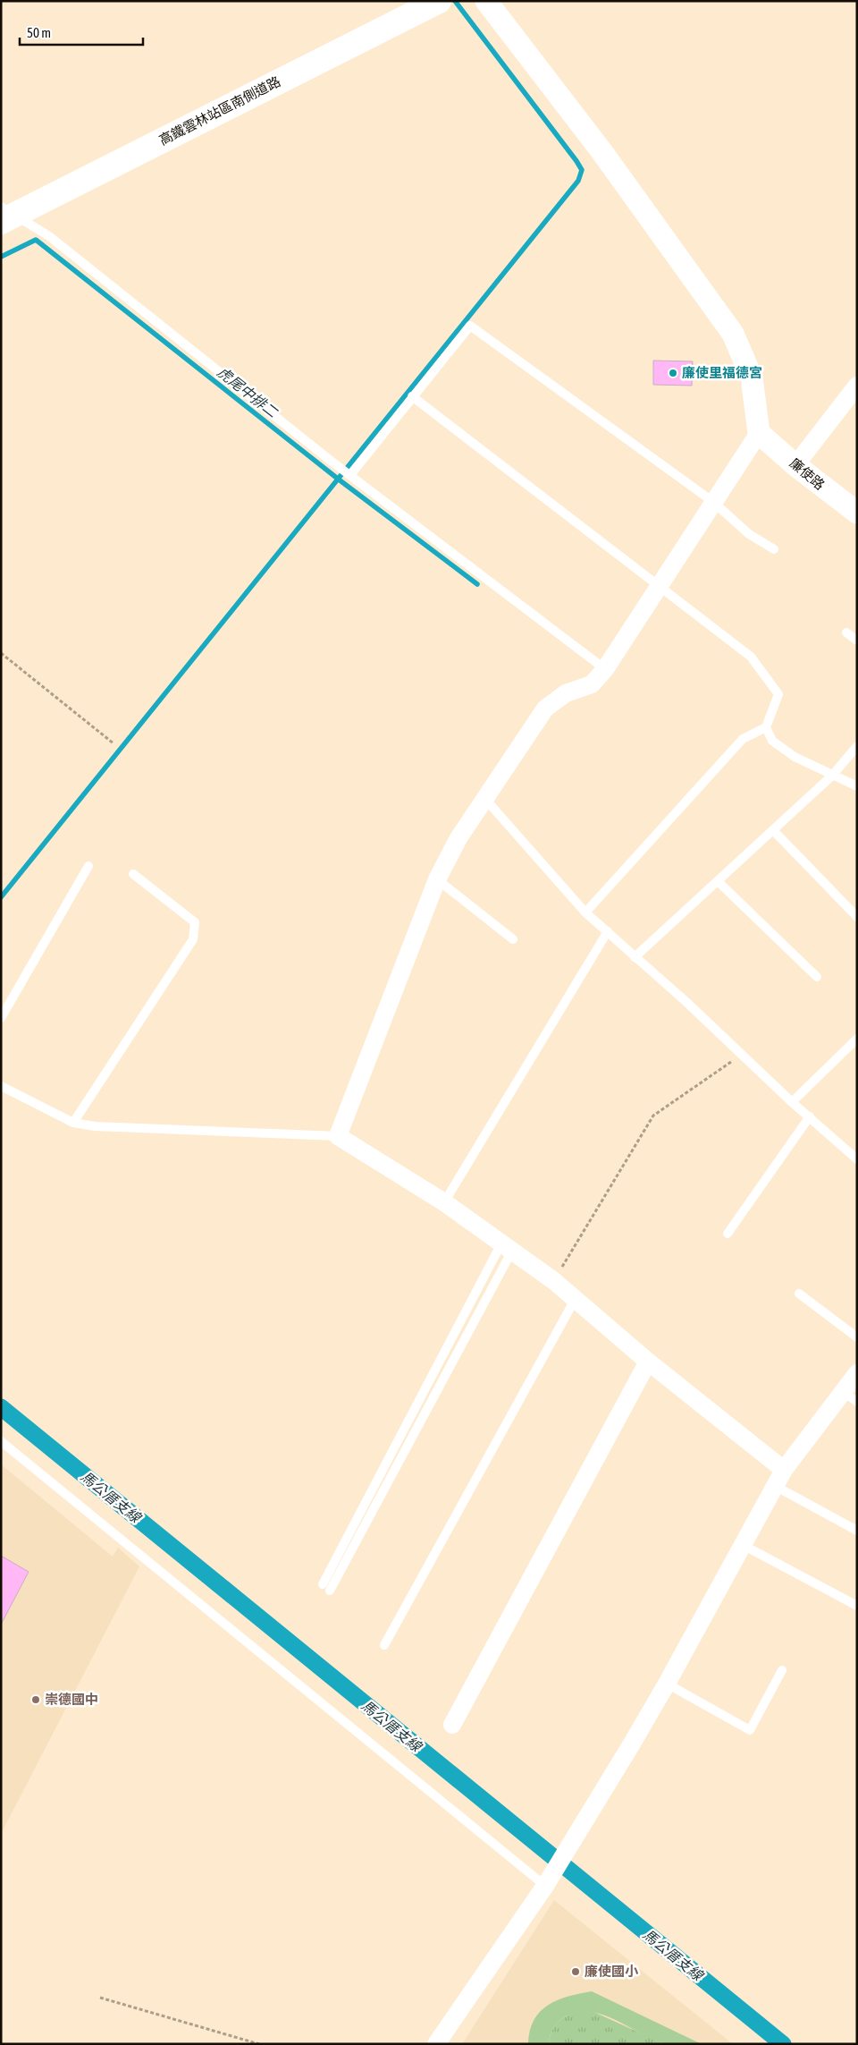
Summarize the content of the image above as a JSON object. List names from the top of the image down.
{
  "streets": {
    "main road": ["高鐵雲林站區南側道路"],
    "street": ["廉使路"]
  },
  "water": ["虎尾中排二", "馬公厝支線"],
  "places": ["廉使里福德宮", "崇德國中", "廉使國小"],
  "scale_bar": "50 m"
}
